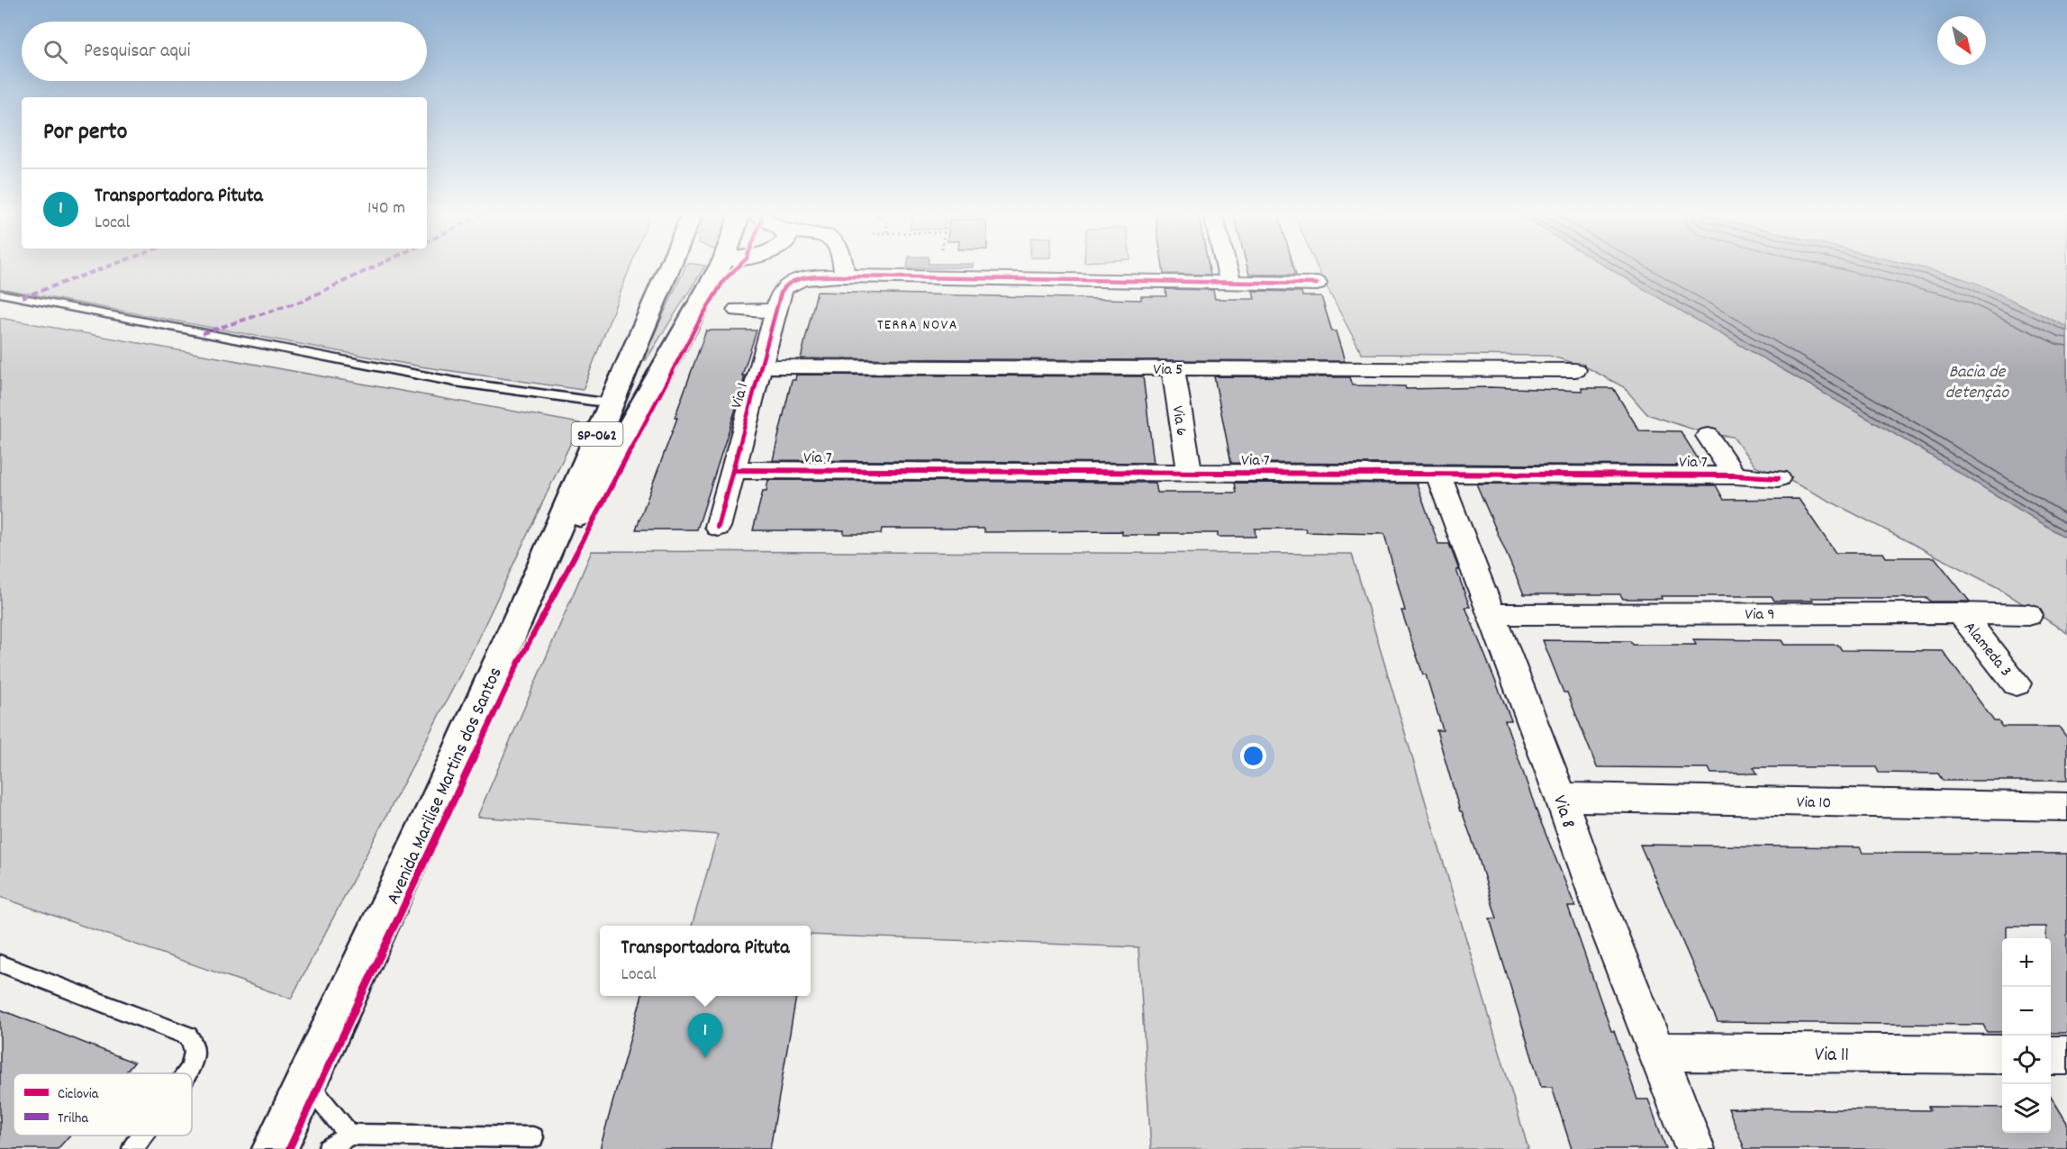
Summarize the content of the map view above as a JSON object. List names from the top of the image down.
{
  "streets": {
    "main road": ["SP-062", "Avenida Marilise Martins dos Santos"],
    "street": [
      "Via 5",
      "Via 1",
      "Via 6",
      "Via 7",
      "Via 9",
      "Alameda 3",
      "Via 10",
      "Via 8",
      "Via 11"
    ]
  },
  "crossings": [
    ["Via 5", "Via 1"],
    ["Via 5", "Via 6"],
    ["Via 1", "Via 7"],
    ["Via 6", "Via 7"],
    ["Via 7", "Via 8"],
    ["Via 9", "Alameda 3"],
    ["Via 9", "Via 8"],
    ["Via 10", "Via 8"],
    ["Via 8", "Via 11"]
  ],
  "districts": ["TERRA NOVA"],
  "water": ["Bacia de detenção"],
  "legend": ["Ciclovia", "Trilha"],
  "north": "bottom right",
  "page": {
    "search": "Pesquisar aqui",
    "heading": "Por perto",
    "list": [
      {
        "mark": "1",
        "name": "Transportadora Pituta",
        "note": "Local",
        "value": "140 m"
      }
    ],
    "popup": ["Transportadora Pituta", "Local"],
    "map_buttons": ["+", "−"],
    "pins": "1"
  }
}
